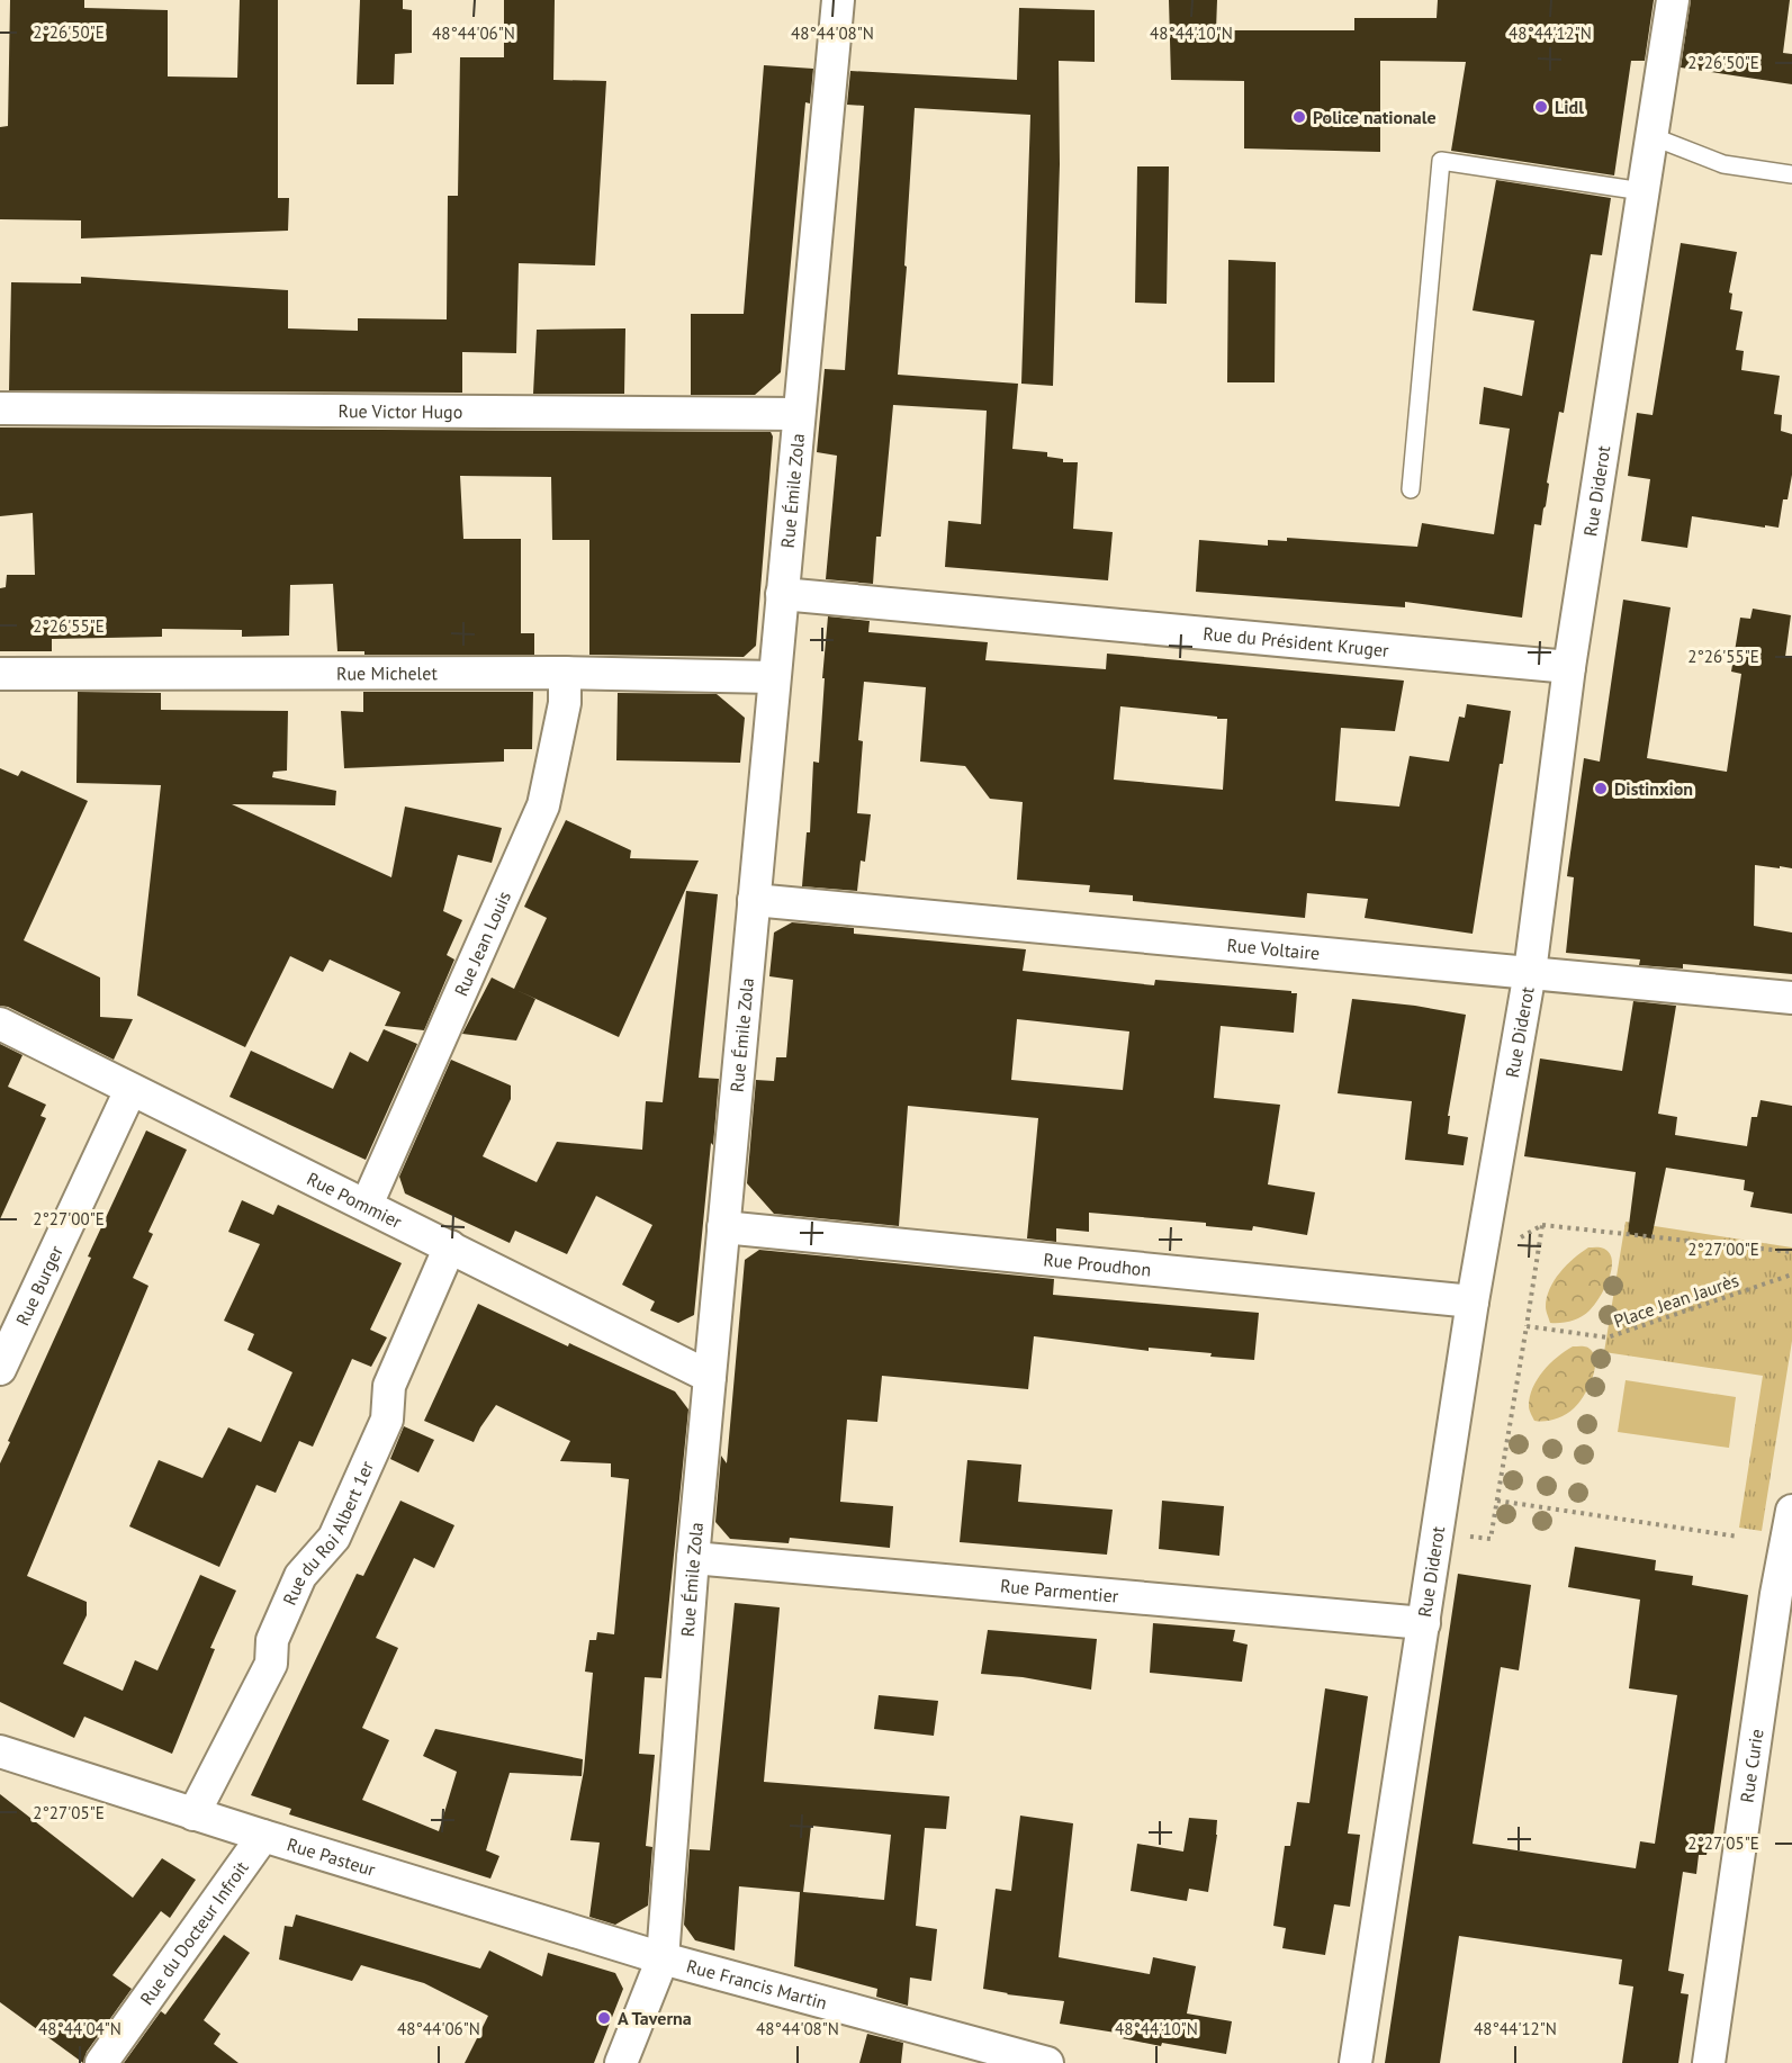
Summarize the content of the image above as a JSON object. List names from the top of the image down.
{
  "streets": {
    "street": [
      "Rue Victor Hugo",
      "Rue Émile Zola",
      "Rue Diderot",
      "Rue du Président Kruger",
      "Rue Michelet",
      "Rue Jean Louis",
      "Rue Voltaire",
      "Rue Pommier",
      "Rue Proudhon",
      "Rue Burger",
      "Rue du Roi Albert 1er",
      "Rue Parmentier",
      "Rue Curie",
      "Rue Pasteur",
      "Rue du Docteur Infroit",
      "Rue Francis Martin"
    ],
    "path": ["Place Jean Jaurès"]
  },
  "crossings": [
    ["Rue Victor Hugo", "Rue Émile Zola"],
    ["Rue Émile Zola", "Rue du Président Kruger"],
    ["Rue Émile Zola", "Rue Michelet"],
    ["Rue Émile Zola", "Rue Voltaire"],
    ["Rue Émile Zola", "Rue Pommier"],
    ["Rue Émile Zola", "Rue Proudhon"],
    ["Rue Émile Zola", "Rue Parmentier"],
    ["Rue Émile Zola", "Rue Pasteur"],
    ["Rue Émile Zola", "Rue Francis Martin"],
    ["Rue Diderot", "Rue du Président Kruger"],
    ["Rue Diderot", "Rue Voltaire"],
    ["Rue Diderot", "Rue Proudhon"],
    ["Rue Diderot", "Rue Parmentier"],
    ["Rue Michelet", "Rue Jean Louis"],
    ["Rue Jean Louis", "Rue Pommier"],
    ["Rue Pommier", "Rue Burger"],
    ["Rue Pommier", "Rue du Roi Albert 1er"],
    ["Rue du Roi Albert 1er", "Rue Pasteur"],
    ["Rue Pasteur", "Rue du Docteur Infroit"],
    ["Rue Pasteur", "Rue Francis Martin"]
  ],
  "places": [
    "Lidl",
    "Police nationale",
    "Distinxion",
    "A Taverna"
  ],
  "coordinates": [
    "2°26'50\"E",
    "48°44'06\"N",
    "48°44'08\"N",
    "48°44'10\"N",
    "48°44'12\"N",
    "2°26'55\"E",
    "2°27'00\"E",
    "2°27'05\"E",
    "48°44'04\"N"
  ]
}
